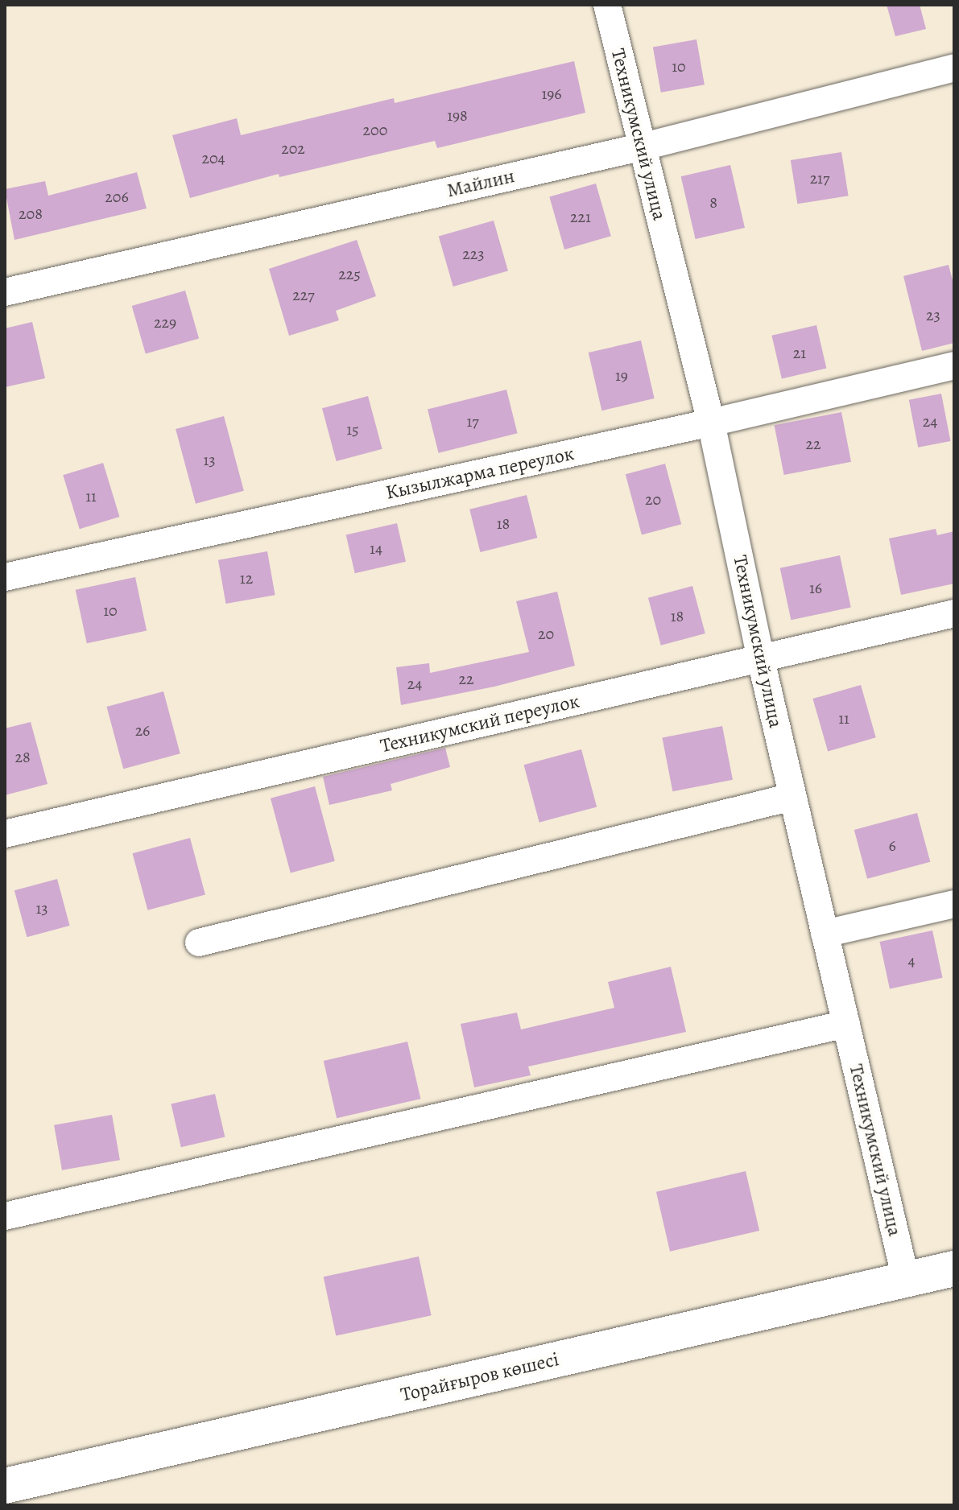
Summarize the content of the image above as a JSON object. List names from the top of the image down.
{
  "streets": {
    "street": [
      "Техникумский улица",
      "Майлин",
      "Кызылжарма переулок",
      "Техникумский переулок",
      "Торайғыров көшесі"
    ]
  },
  "crossings": [
    ["Техникумский улица", "Майлин"],
    ["Техникумский улица", "Кызылжарма переулок"],
    ["Техникумский улица", "Техникумский переулок"],
    ["Техникумский улица", "Торайғыров көшесі"]
  ],
  "house_numbers": [
    "10",
    "196",
    "198",
    "200",
    "202",
    "204",
    "217",
    "206",
    "8",
    "208",
    "221",
    "223",
    "225",
    "227",
    "23",
    "229",
    "21",
    "19",
    "17",
    "24",
    "15",
    "22",
    "13",
    "11",
    "20",
    "18",
    "14",
    "12",
    "16",
    "10",
    "18",
    "20",
    "22",
    "24",
    "11",
    "26",
    "28",
    "6",
    "13",
    "4"
  ]
}
